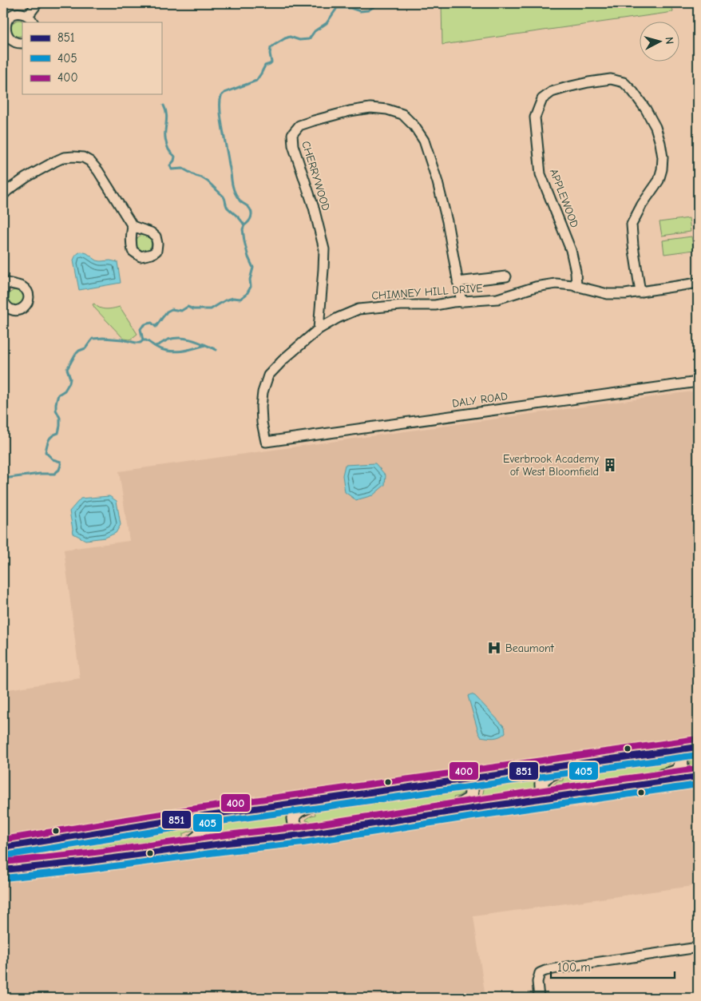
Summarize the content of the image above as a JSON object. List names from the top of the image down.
{
  "streets": {
    "street": [
      "CHERRYWOOD",
      "APPLEWOOD",
      "CHIMNEY HILL DRIVE",
      "DALY ROAD"
    ]
  },
  "crossings": [
    ["CHERRYWOOD", "CHIMNEY HILL DRIVE"],
    ["APPLEWOOD", "CHIMNEY HILL DRIVE"],
    ["CHIMNEY HILL DRIVE", "DALY ROAD"]
  ],
  "places": {
    "building": ["Everbrook Academy of West Bloomfield"],
    "hospital": ["Beaumont"]
  },
  "lines": ["transit line 400", "transit line 851", "transit line 405"],
  "legend": ["851", "405", "400"],
  "scale_bar": "100 m",
  "north": "right"
}
